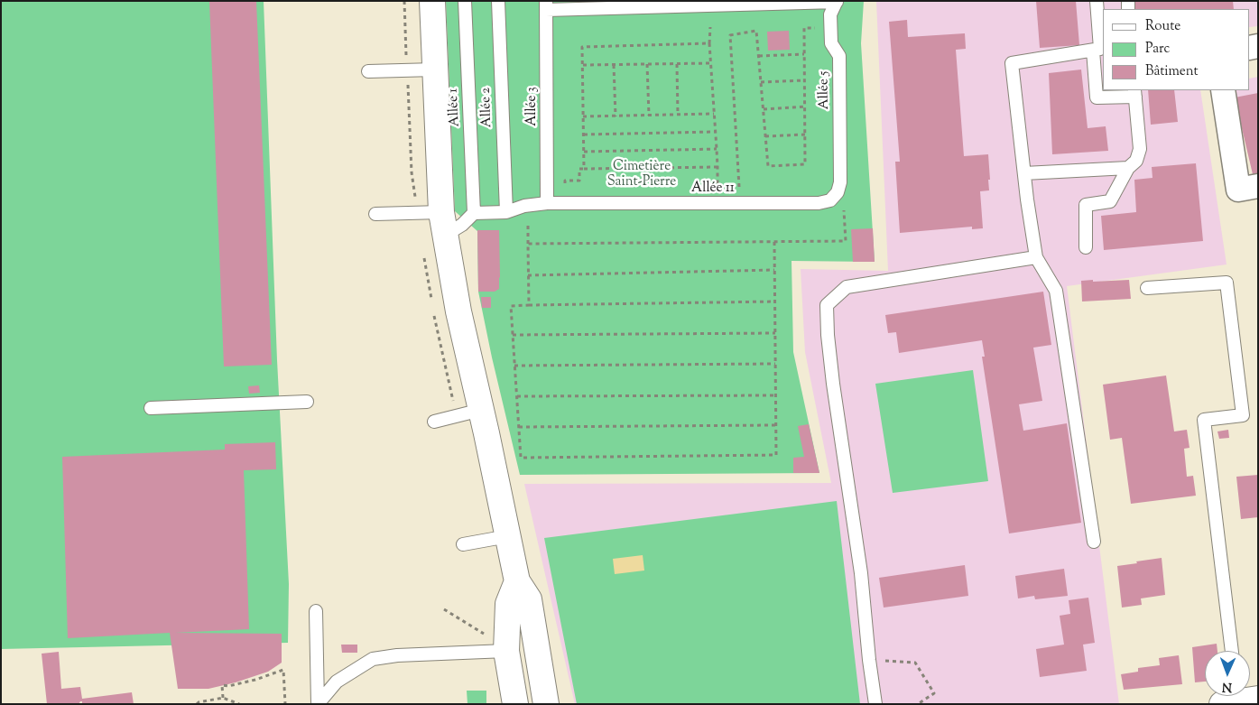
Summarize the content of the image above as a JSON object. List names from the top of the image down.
{
  "streets": {
    "lane": [
      "Allée 5",
      "Allée 3",
      "Allée 1",
      "Allée 2",
      "Allée 11"
    ]
  },
  "crossings": [
    ["Allée 5", "Allée 11"],
    ["Allée 3", "Allée 11"],
    ["Allée 1", "Allée 11"],
    ["Allée 2", "Allée 11"]
  ],
  "parks": ["Cimetière Saint-Pierre"],
  "legend": ["Route", "Parc", "Bâtiment"],
  "north": "bottom"
}
